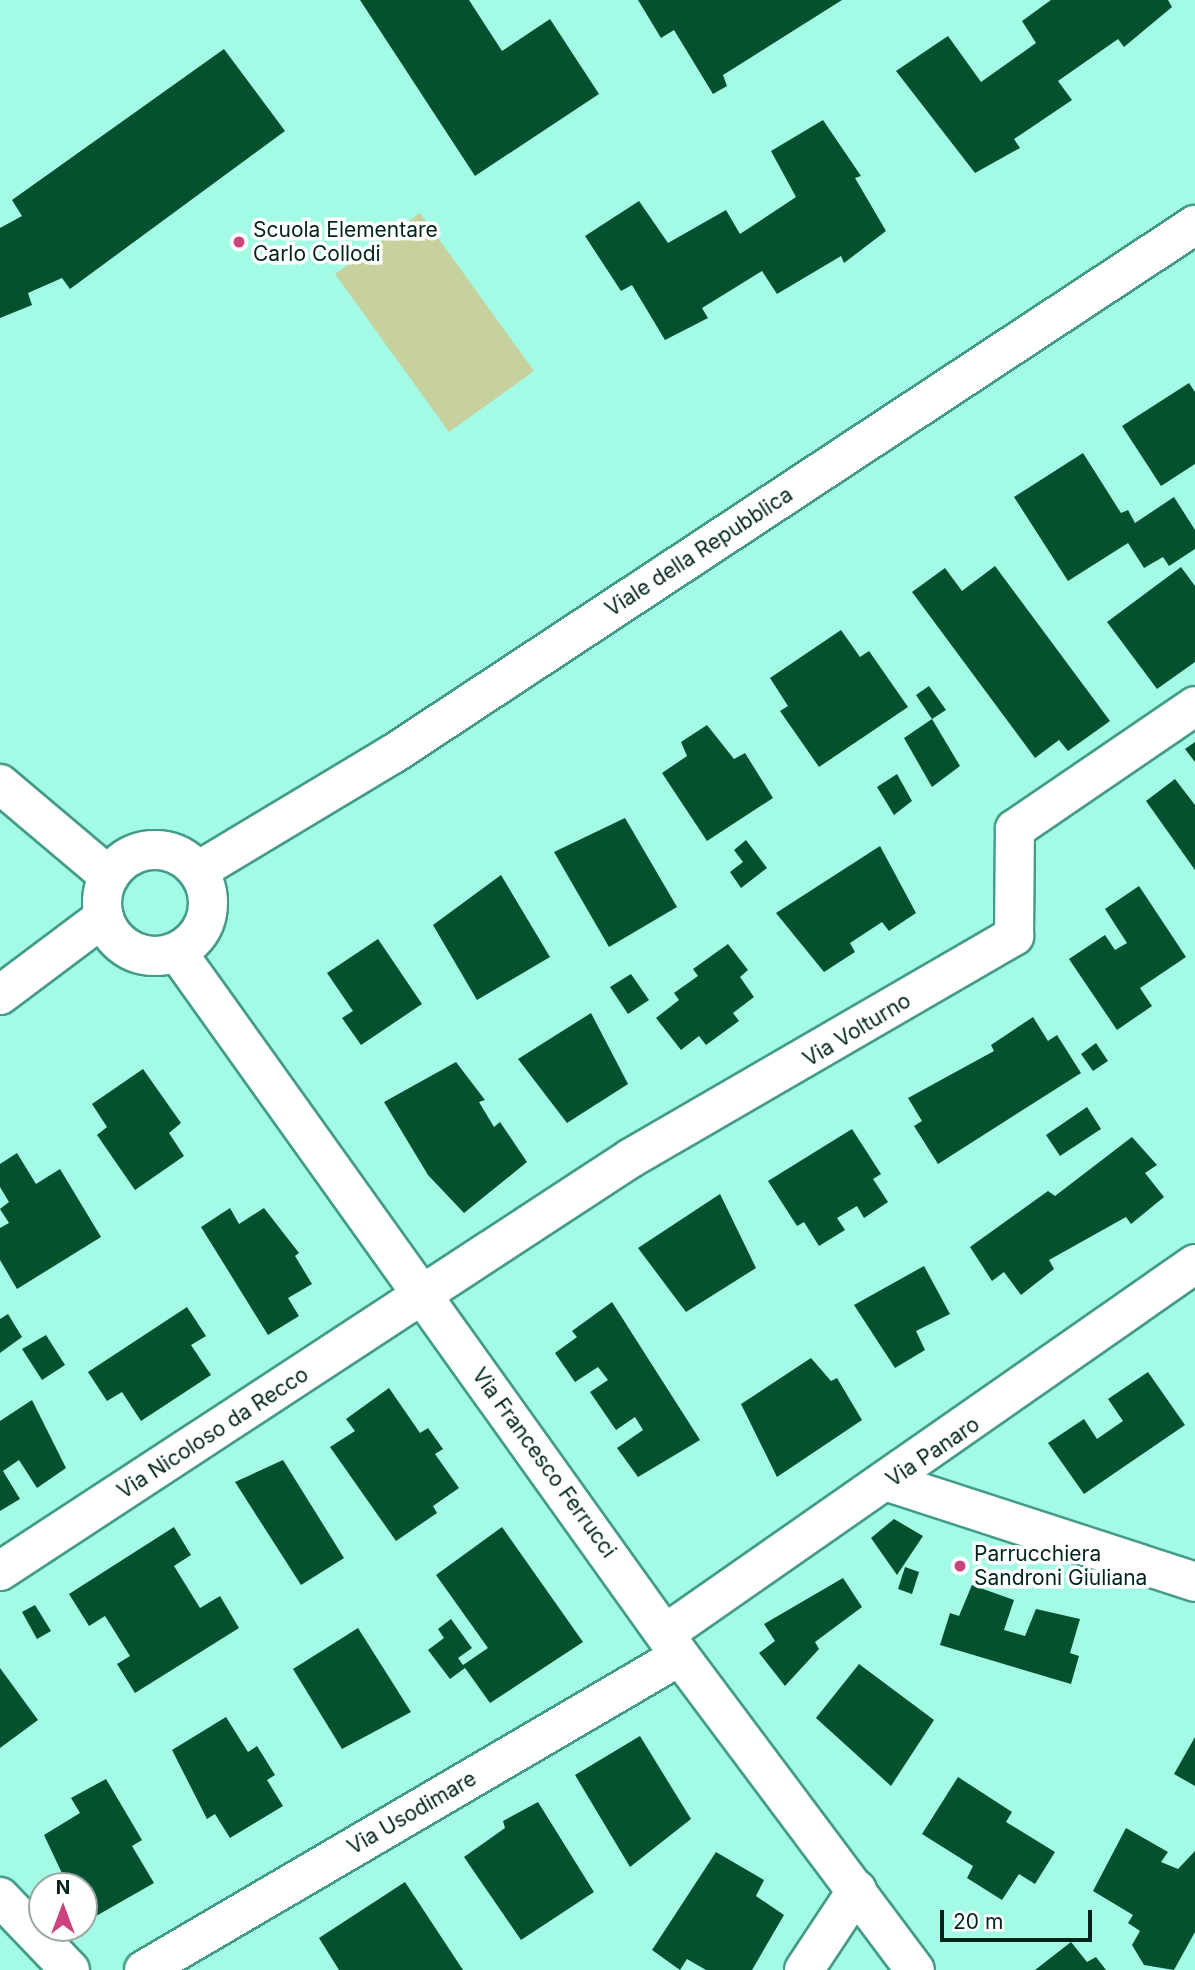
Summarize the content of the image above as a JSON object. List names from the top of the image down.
{
  "streets": {
    "street": [
      "Viale della Repubblica",
      "Via Volturno",
      "Via Nicoloso da Recco",
      "Via Panaro",
      "Via Francesco Ferrucci",
      "Via Usodimare"
    ]
  },
  "crossings": [
    ["Viale della Repubblica", "Via Francesco Ferrucci"],
    ["Via Volturno", "Via Nicoloso da Recco"],
    ["Via Volturno", "Via Francesco Ferrucci"],
    ["Via Nicoloso da Recco", "Via Francesco Ferrucci"],
    ["Via Panaro", "Via Francesco Ferrucci"],
    ["Via Panaro", "Via Usodimare"],
    ["Via Francesco Ferrucci", "Via Usodimare"]
  ],
  "places": ["Scuola Elementare Carlo Collodi", "Parrucchiera Sandroni Giuliana"],
  "scale_bar": "20 m",
  "north": "top"
}
